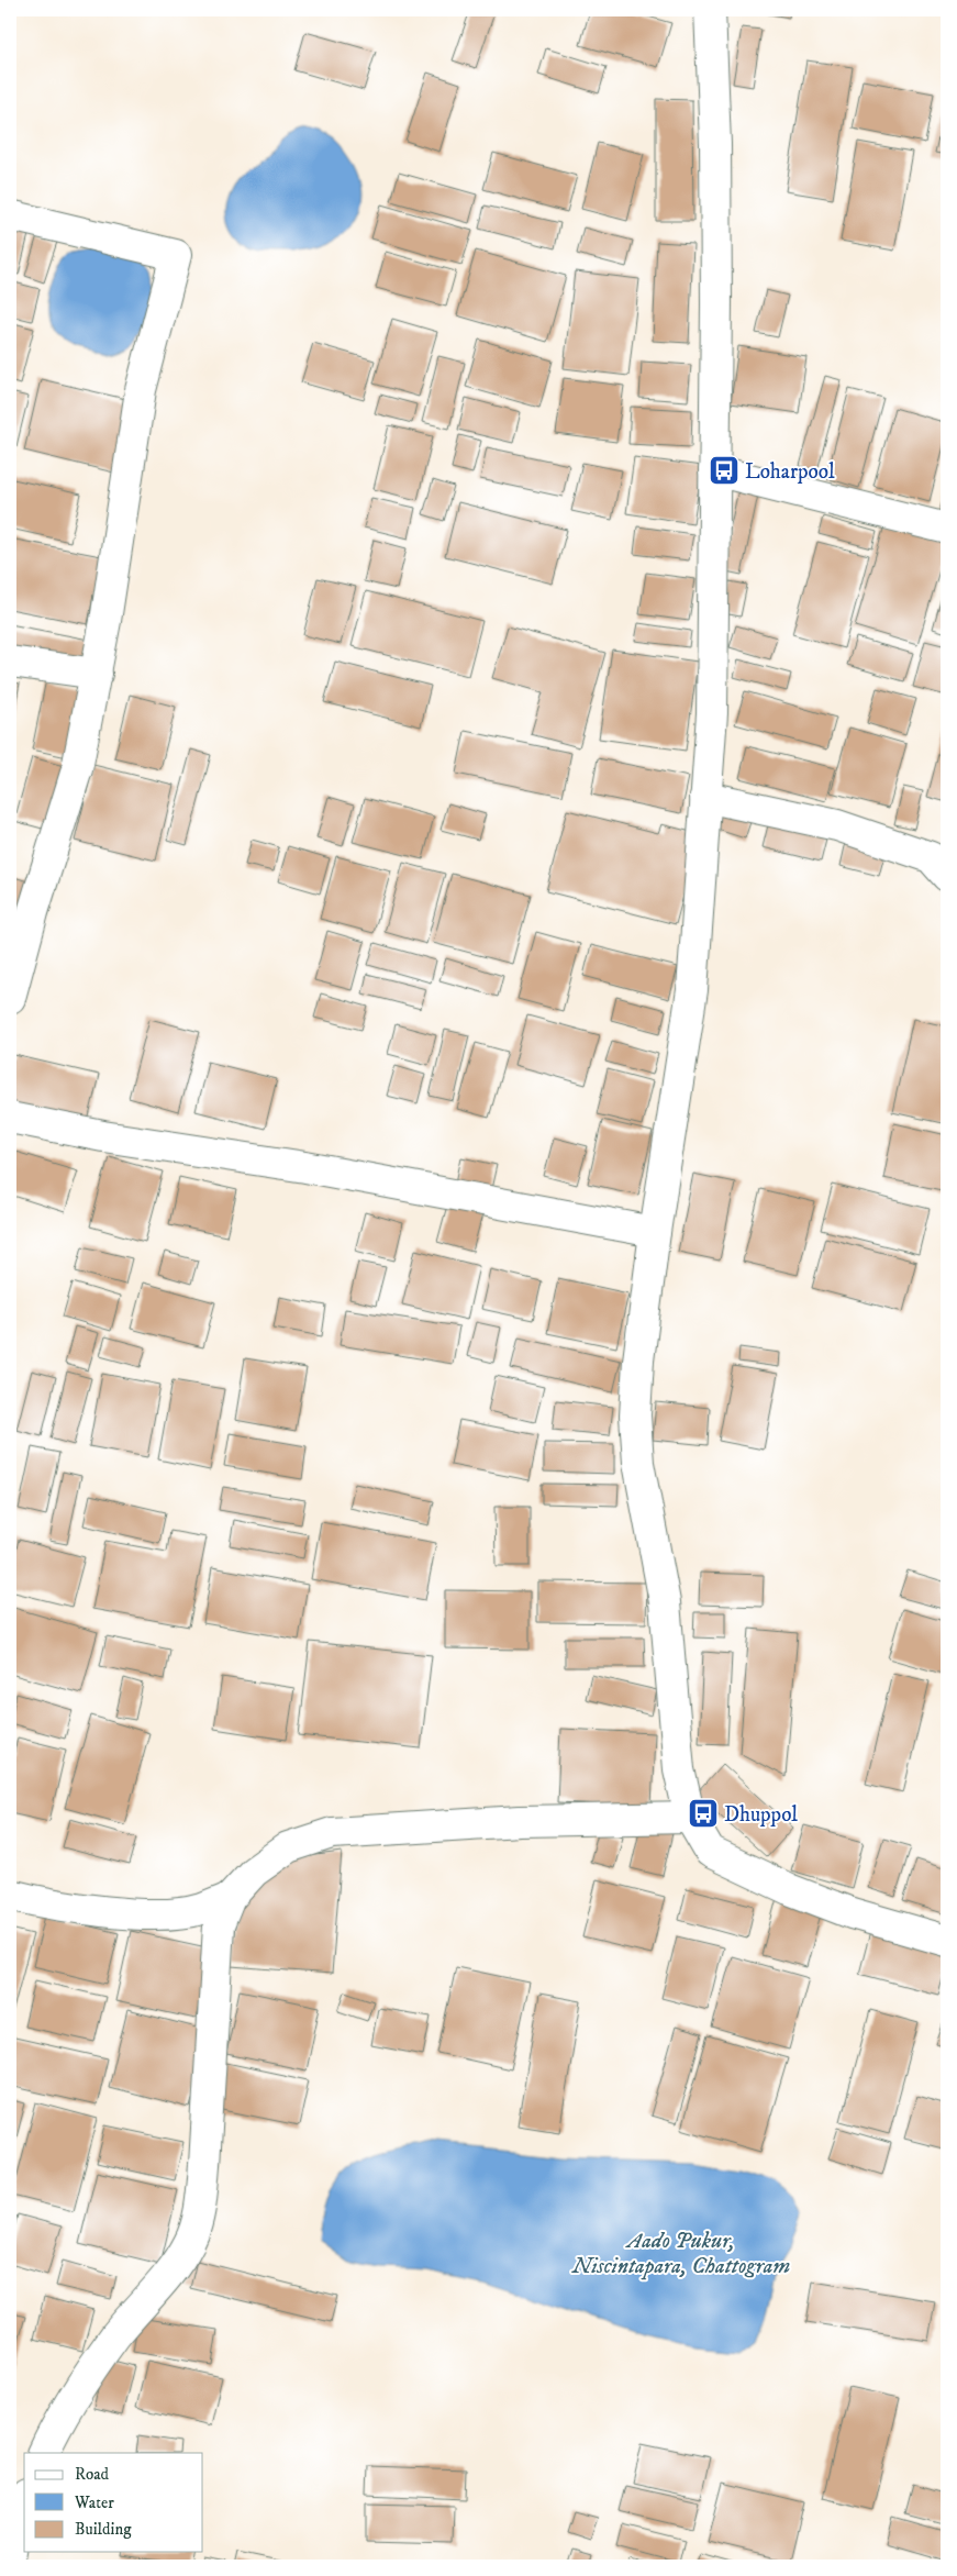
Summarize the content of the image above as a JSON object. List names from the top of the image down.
{
  "water": ["Aado Pukur, Niscintapara, Chattogram"],
  "places": {
    "bus stop": ["Loharpool", "Dhuppol"]
  },
  "legend": ["Road", "Water", "Building"]
}
